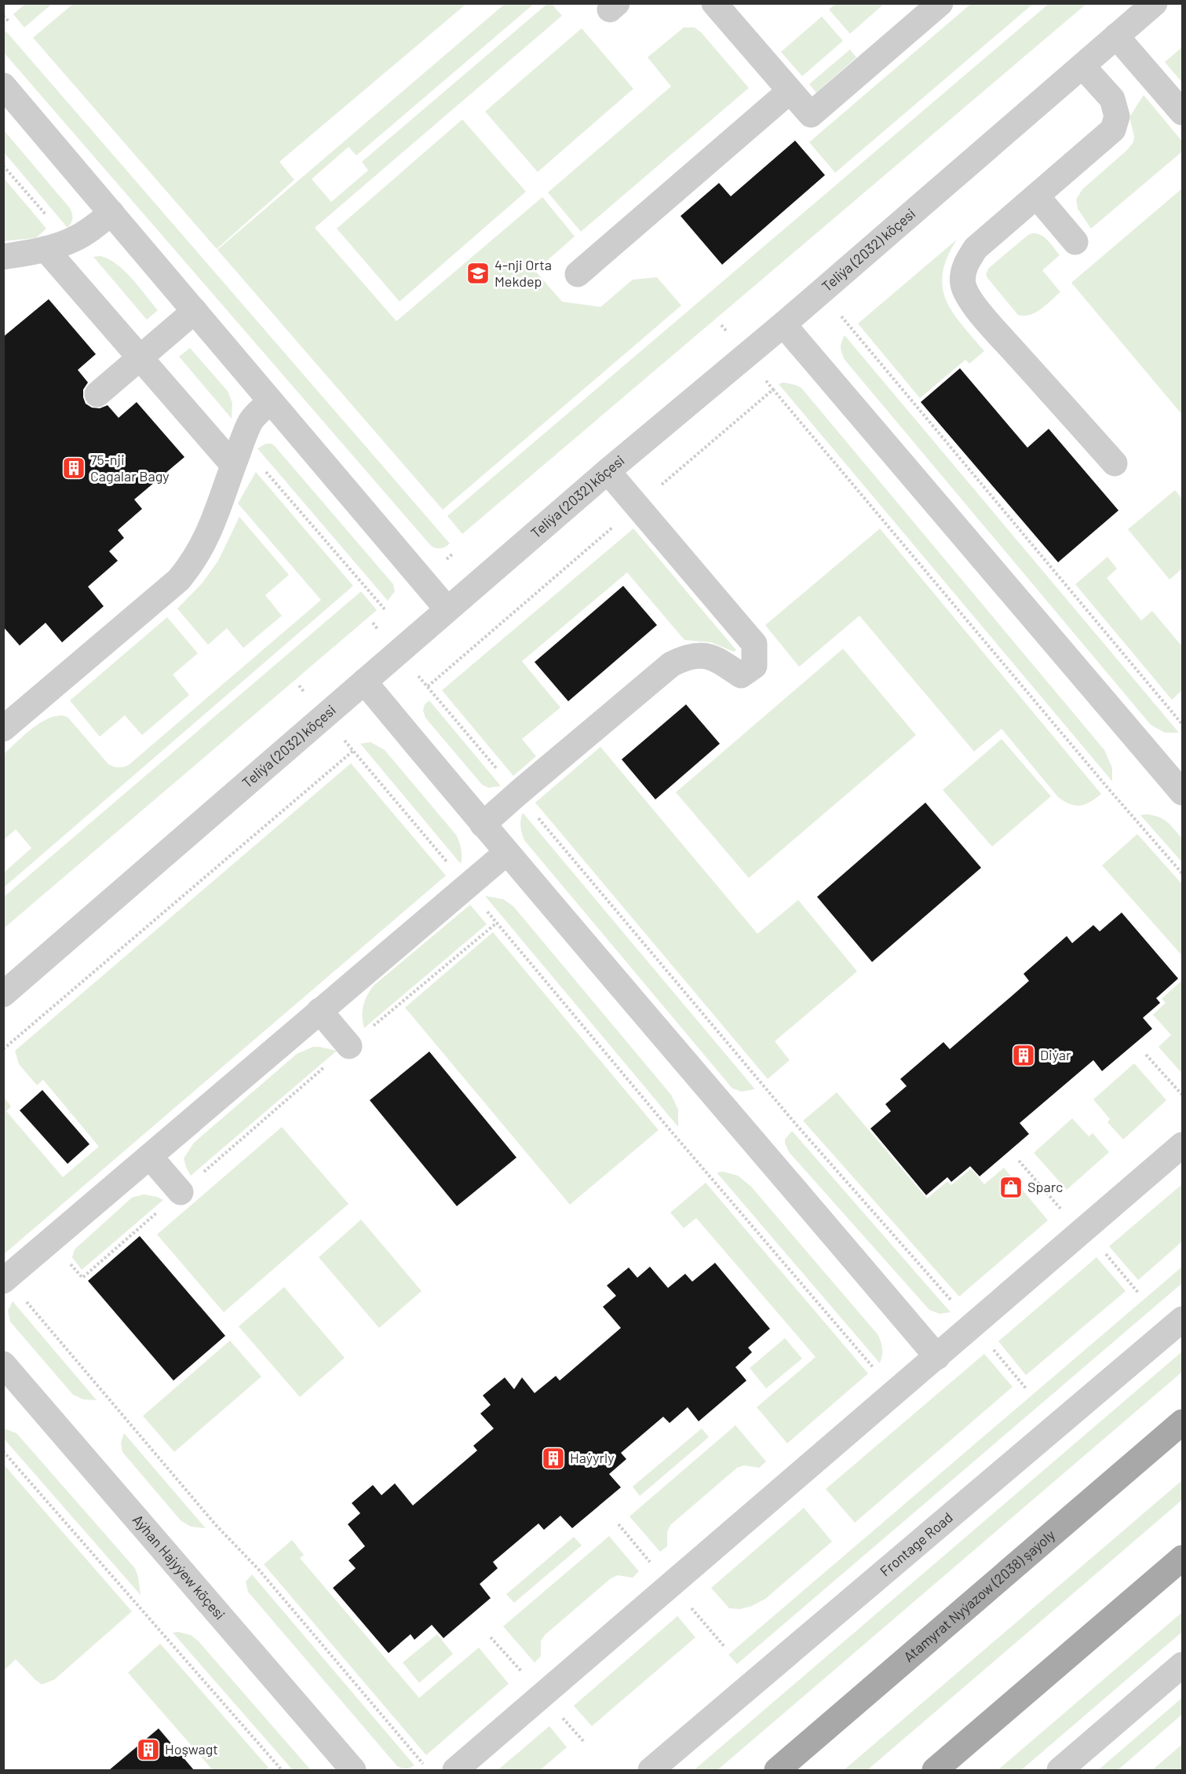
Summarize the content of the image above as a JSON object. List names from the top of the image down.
{
  "streets": {
    "main road": ["Atamyrat Nyýazow (2038) şaýoly"],
    "street": ["Teliýa (2032) köçesi", "Frontage Road", "Aýhan Hajyýew köçesi"]
  },
  "places": {
    "school or university": ["4-nji Orta Mekdep"],
    "building": [
      "75-nji Cagalar Bagy",
      "Diýar",
      "Haýyrly",
      "Hoşwagt"
    ],
    "shop": ["Sparc"]
  }
}
